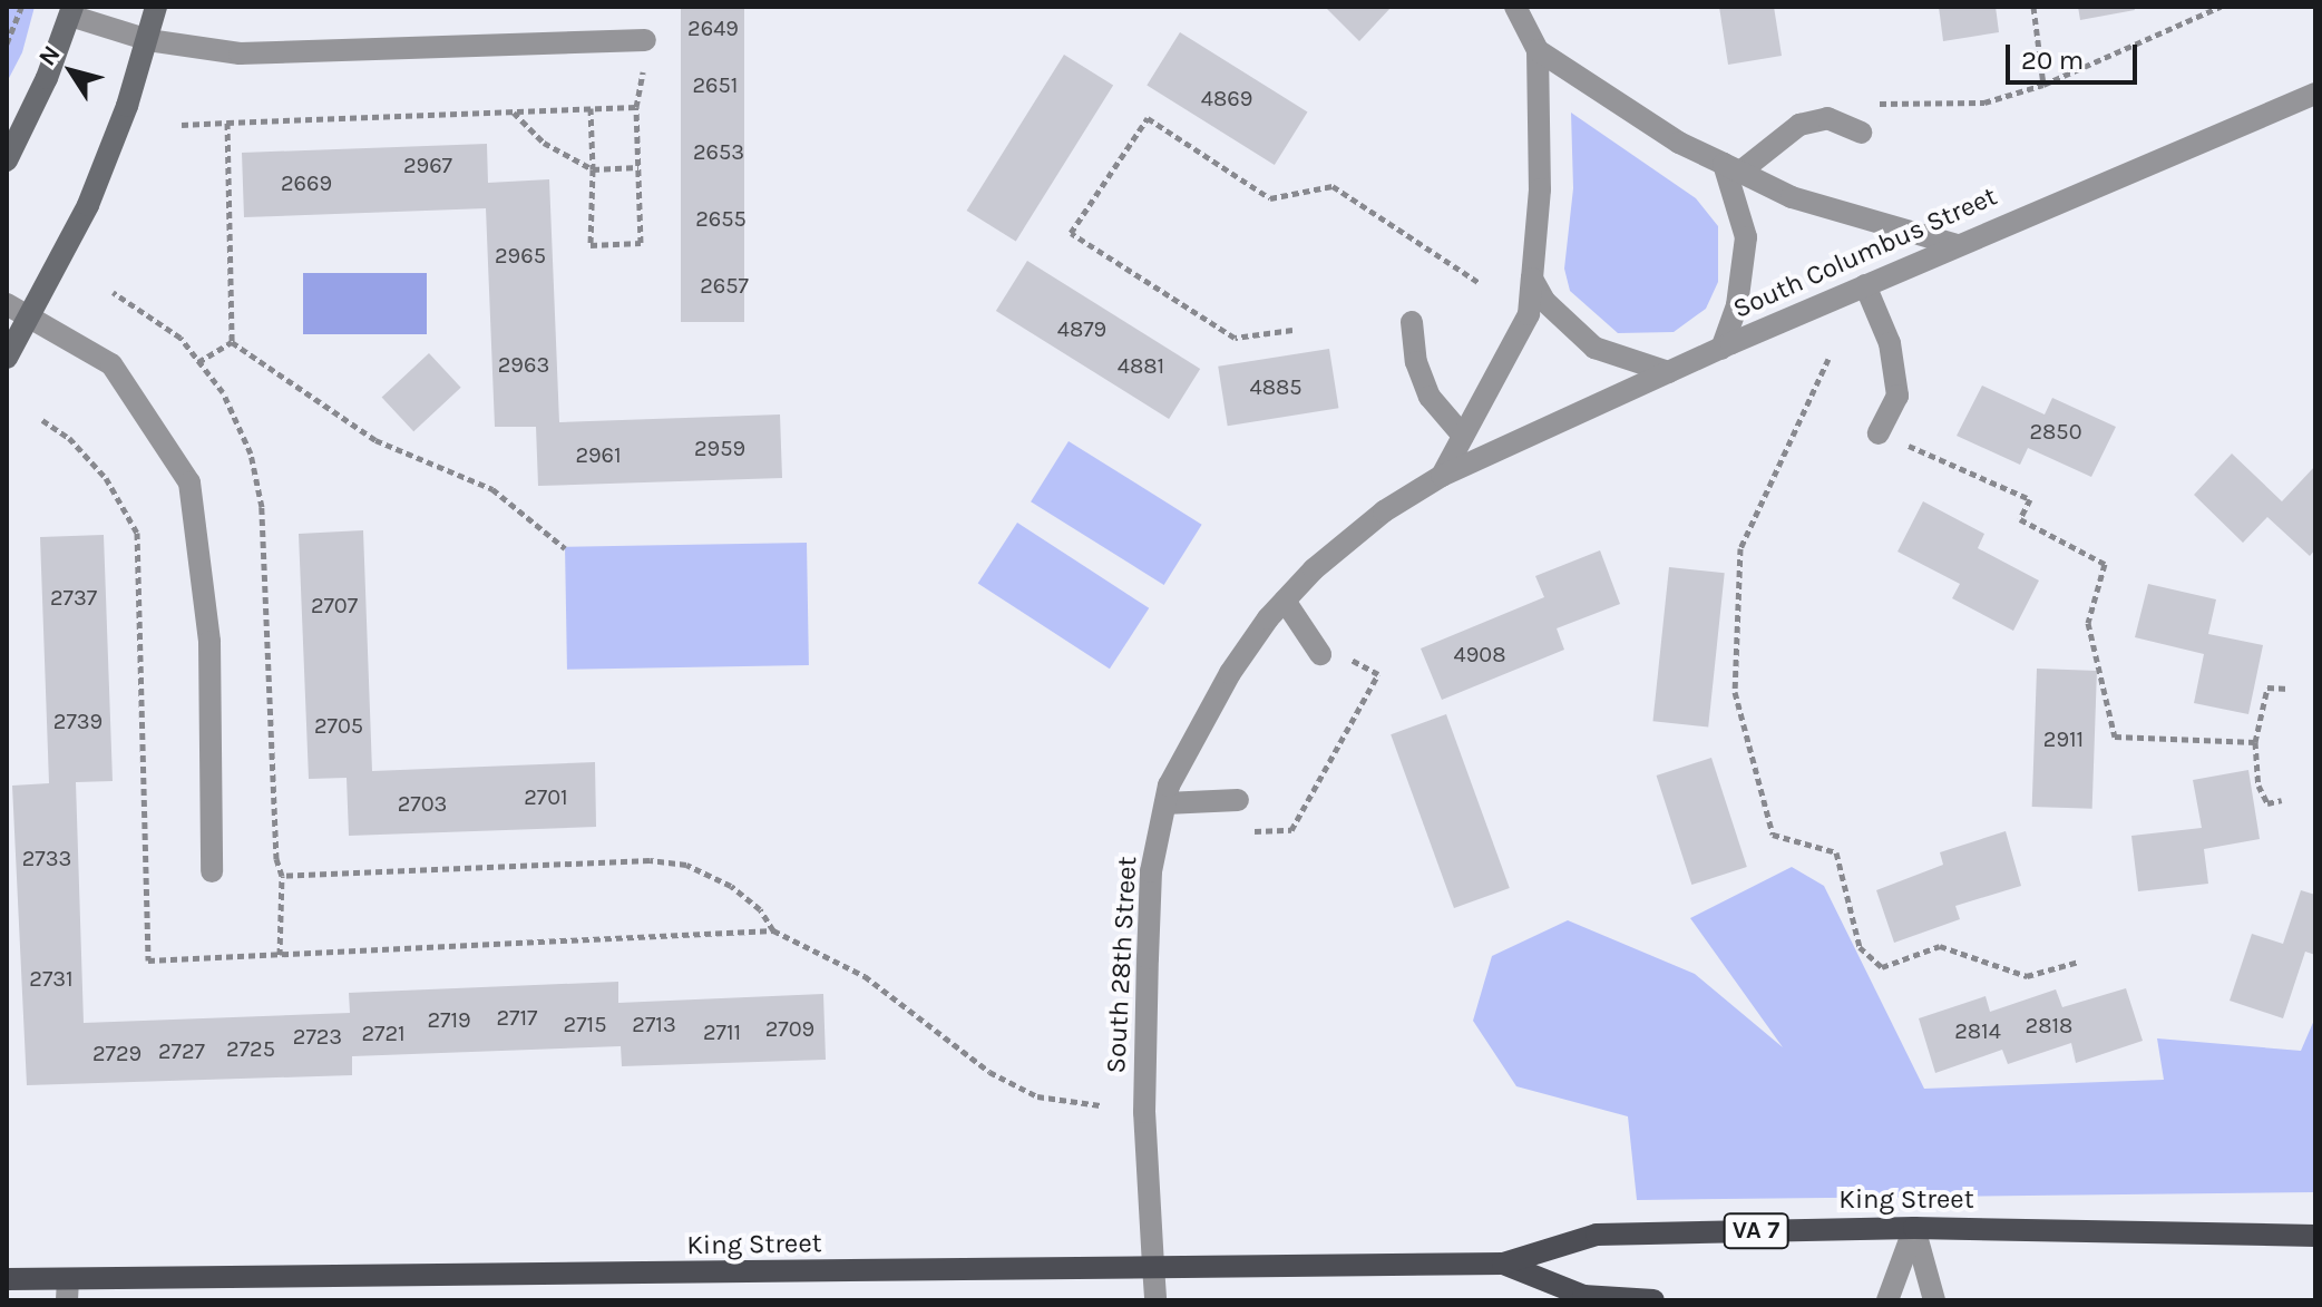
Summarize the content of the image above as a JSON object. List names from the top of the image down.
{
  "streets": {
    "main road": ["King Street", "VA 7"],
    "street": ["South Columbus Street", "South 28th Street"]
  },
  "crossings": [
    ["South Columbus Street", "South 28th Street"],
    ["South 28th Street", "King Street"]
  ],
  "house_numbers": [
    "2649",
    "2651",
    "4869",
    "2653",
    "2967",
    "2669",
    "2655",
    "2965",
    "2657",
    "4879",
    "2963",
    "4881",
    "4885",
    "2850",
    "2959",
    "2961",
    "2737",
    "2707",
    "4908",
    "2739",
    "2705",
    "2911",
    "2701",
    "2703",
    "2733",
    "2731",
    "2717",
    "2719",
    "2715",
    "2713",
    "2818",
    "2709",
    "2814",
    "2711",
    "2721",
    "2723",
    "2725",
    "2727",
    "2729"
  ],
  "scale_bar": "20 m",
  "north": "top left"
}
